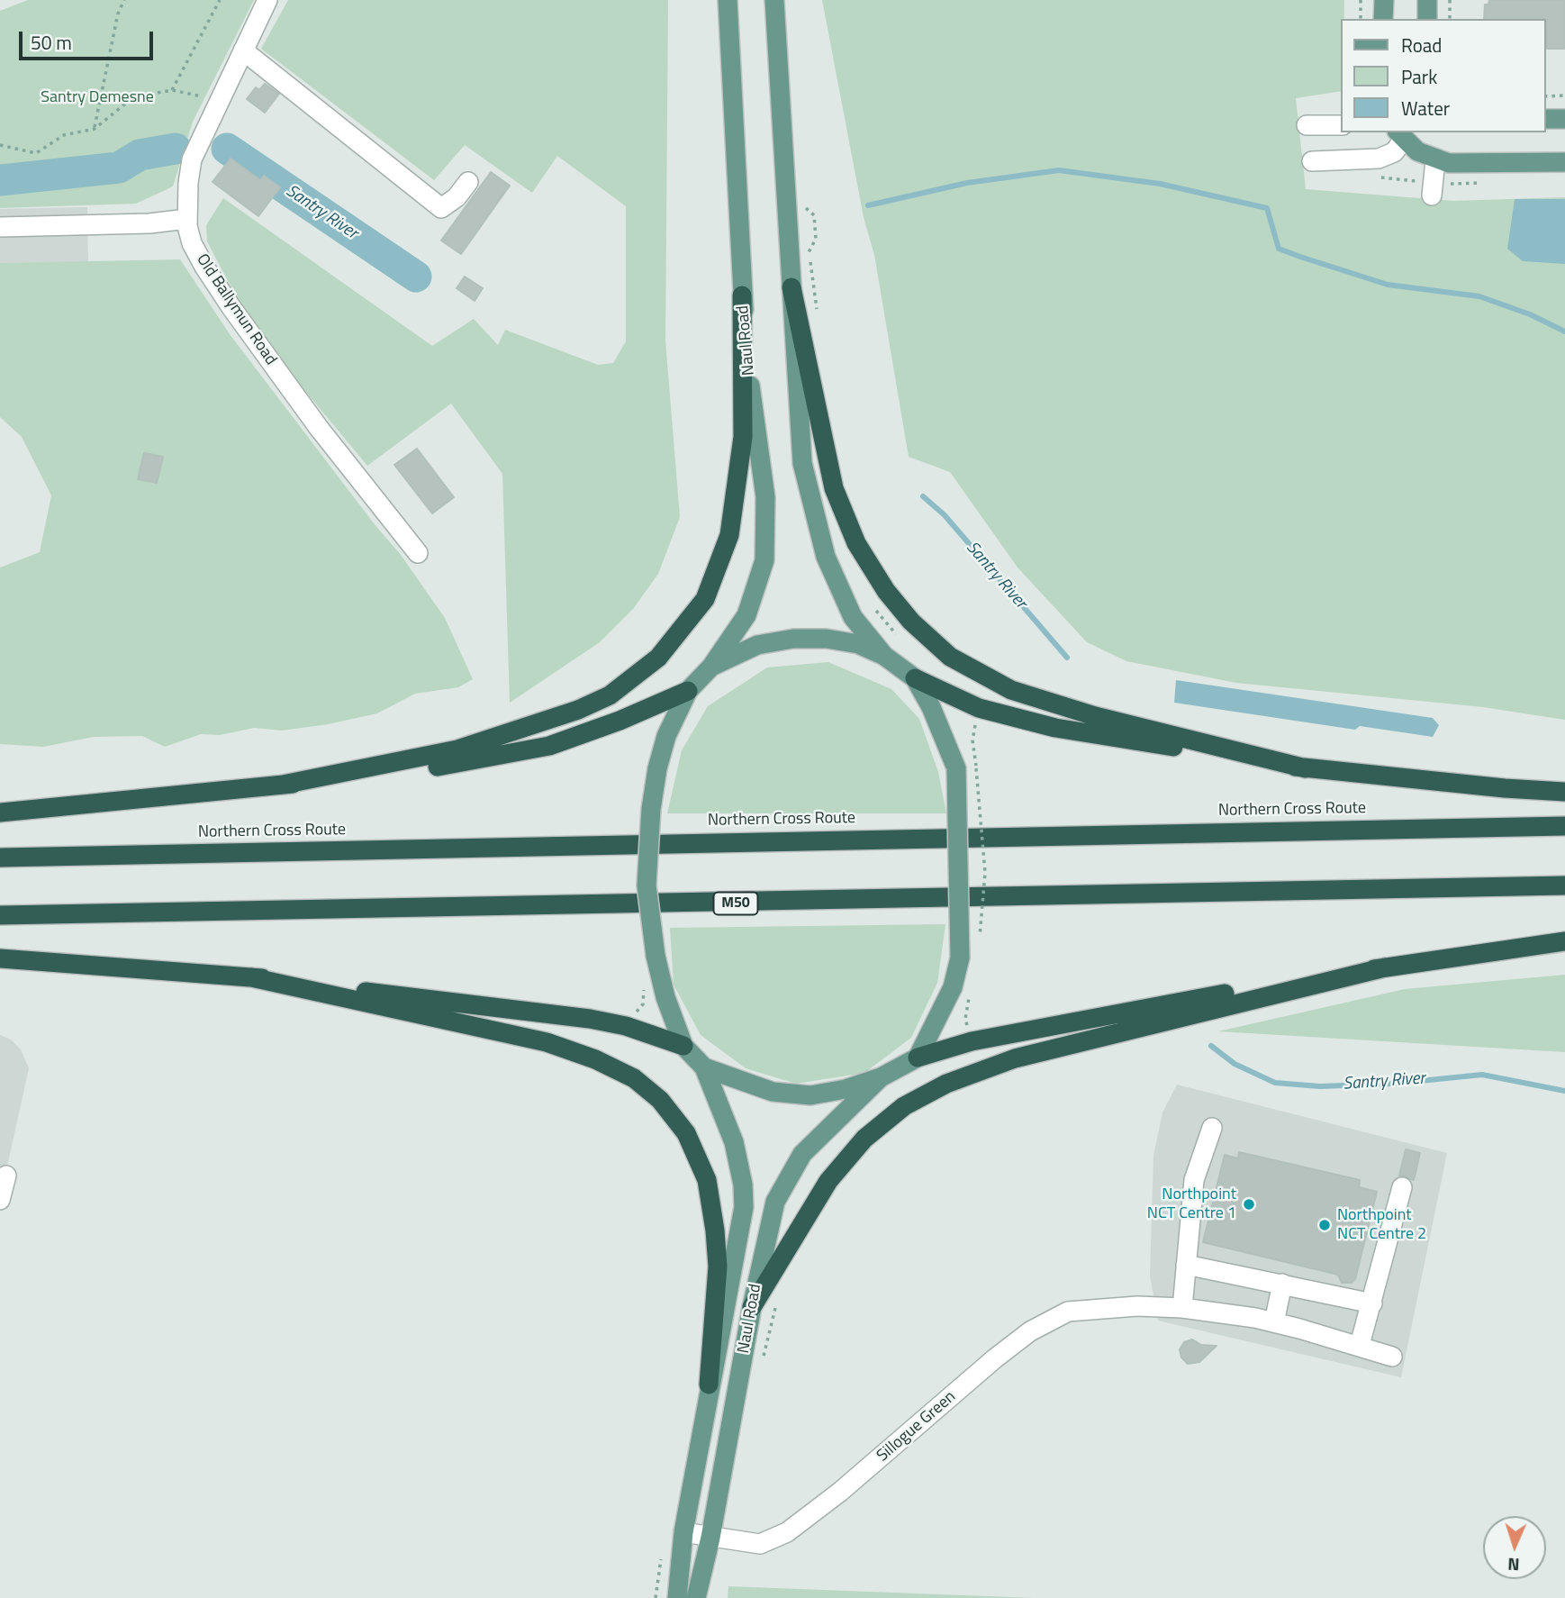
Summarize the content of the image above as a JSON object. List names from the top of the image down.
{
  "streets": {
    "highway": ["Northern Cross Route", "M50"],
    "main road": ["Naul Road"],
    "street": ["Old Ballymun Road", "Sillogue Green"]
  },
  "crossings": [
    ["Naul Road", "Sillogue Green"]
  ],
  "water": ["Santry River"],
  "parks": ["Santry Demesne"],
  "places": ["Northpoint NCT Centre 1", "Northpoint NCT Centre 2"],
  "legend": ["Road", "Park", "Water"],
  "scale_bar": "50 m",
  "north": "bottom"
}
